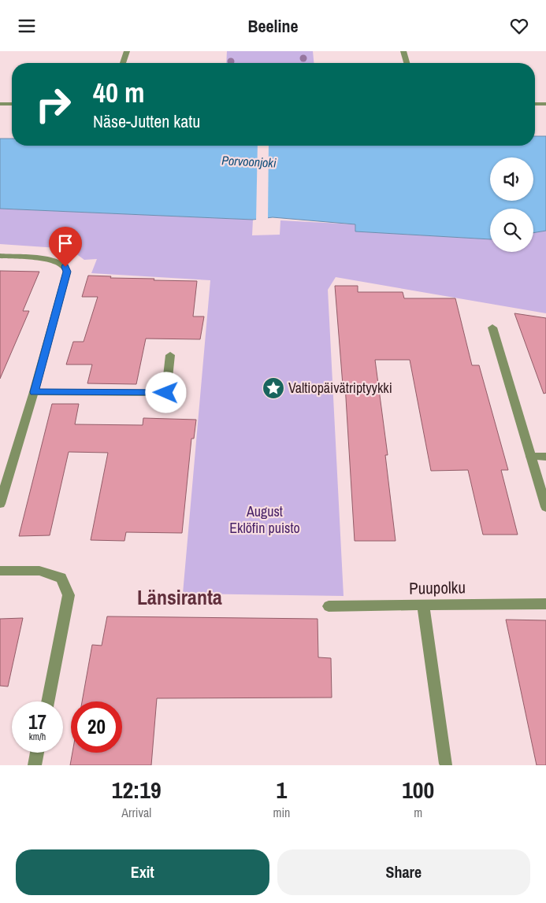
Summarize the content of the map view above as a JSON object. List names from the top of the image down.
{
  "streets": {
    "street": ["Puupolku"]
  },
  "districts": ["Länsiranta"],
  "water": ["Porvoonjoki"],
  "parks": ["August Eklöfin puisto"],
  "places": {
    "place": ["Valtiopäivätriptyykki"]
  },
  "page": {
    "header": "Beeline",
    "turn": ["40 m", "Näse-Jutten katu"],
    "speed": "17 km/h",
    "limit": "20",
    "eta": [
      "12:19",
      "Arrival",
      "1",
      "min",
      "100",
      "m"
    ],
    "buttons": ["Exit", "Share"]
  }
}
